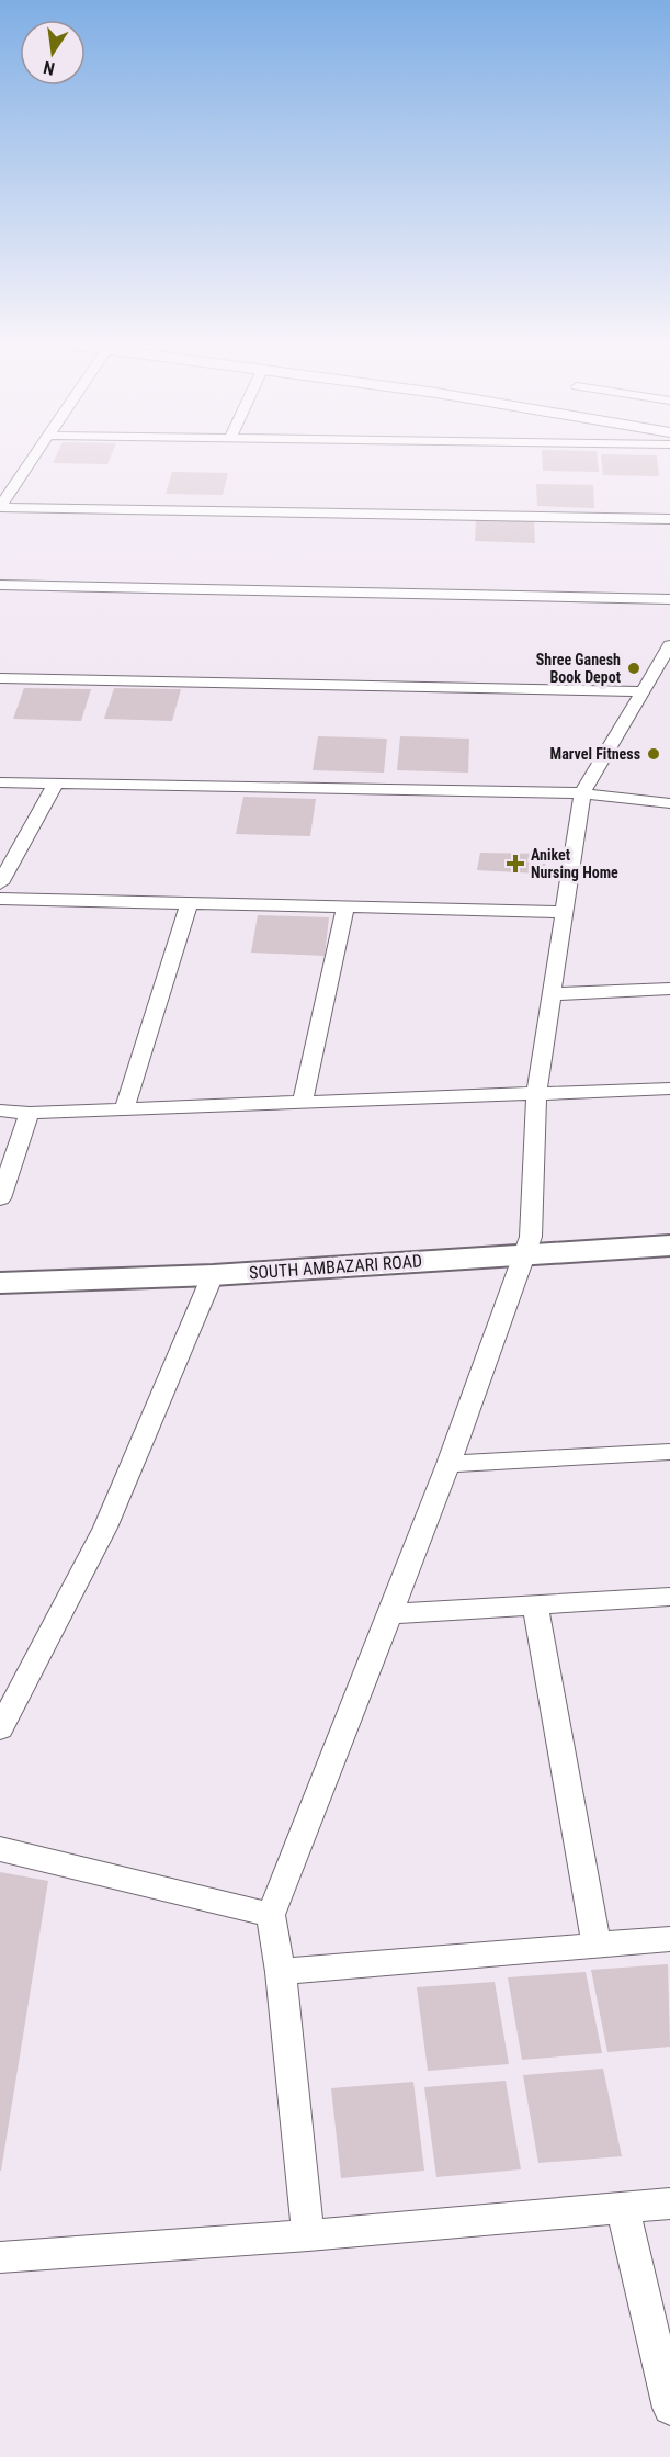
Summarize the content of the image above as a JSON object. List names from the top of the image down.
{
  "streets": {
    "main road": ["SOUTH AMBAZARI ROAD"]
  },
  "places": {
    "other": ["Shree Ganesh Book Depot", "Marvel Fitness"],
    "health": ["Aniket Nursing Home"]
  },
  "north": "bottom"
}
